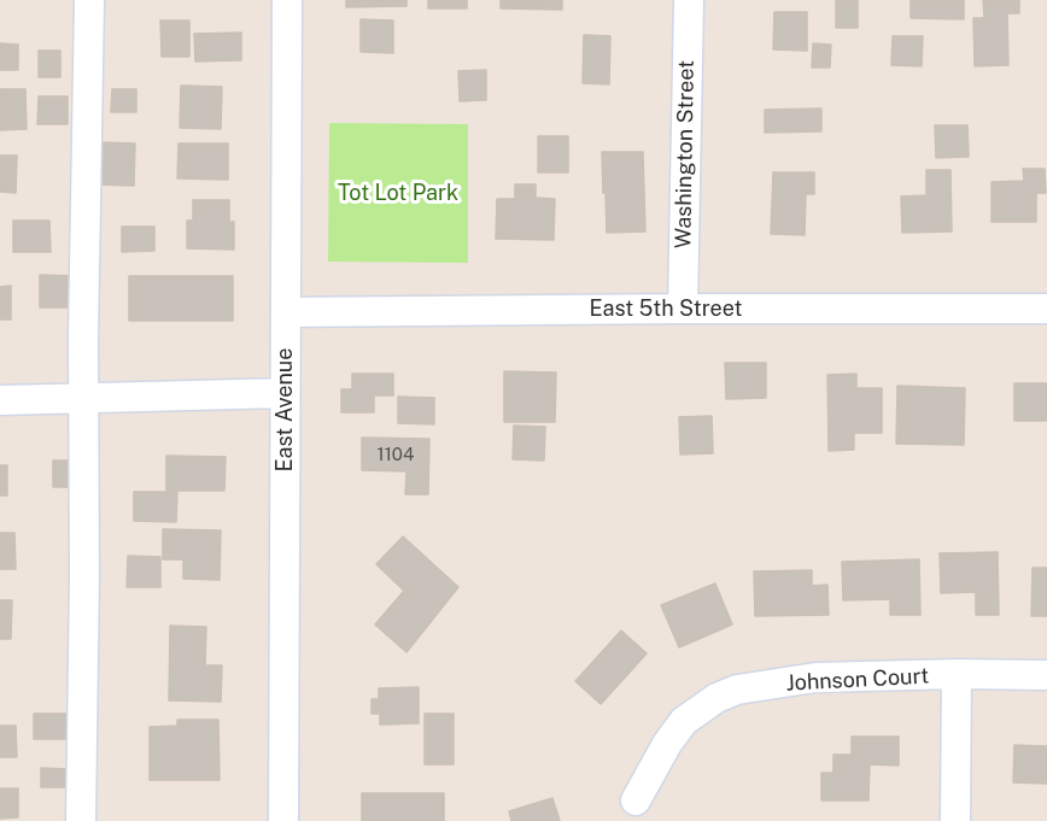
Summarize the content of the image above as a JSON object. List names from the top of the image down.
{
  "streets": {
    "street": [
      "Washington Street",
      "East 5th Street",
      "East Avenue",
      "Johnson Court"
    ]
  },
  "crossings": [
    ["Washington Street", "East 5th Street"],
    ["East 5th Street", "East Avenue"]
  ],
  "parks": ["Tot Lot Park"],
  "house_numbers": ["1104"]
}
